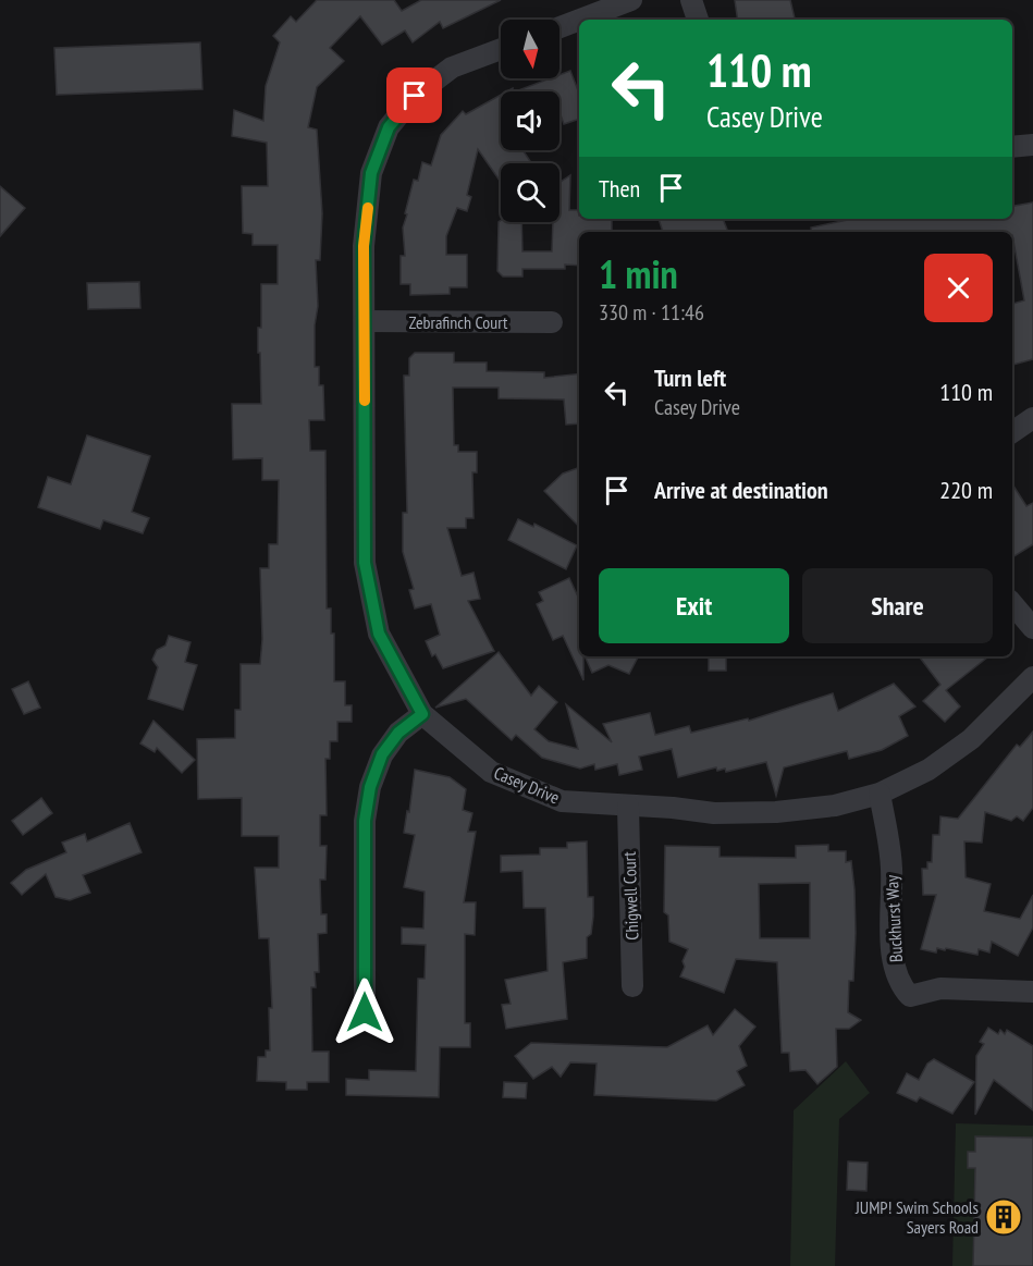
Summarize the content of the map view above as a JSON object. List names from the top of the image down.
{
  "streets": {
    "street": [
      "Zebrafinch Court",
      "Casey Drive",
      "Chigwell Court",
      "Buckhurst Way"
    ]
  },
  "crossings": [
    ["Zebrafinch Court", "Casey Drive"],
    ["Casey Drive", "Chigwell Court"],
    ["Casey Drive", "Buckhurst Way"]
  ],
  "places": {
    "building": ["JUMP! Swim Schools Sayers Road"]
  },
  "north": "bottom",
  "page": {
    "turn": ["110 m", "Casey Drive"],
    "then": "Then",
    "heading": ["1 min", "330 m · 11:46"],
    "list": [
      {
        "name": "Turn left",
        "note": "Casey Drive",
        "value": "110 m"
      },
      {
        "name": "Arrive at destination",
        "value": "220 m"
      }
    ],
    "buttons": ["Exit", "Share"]
  }
}
